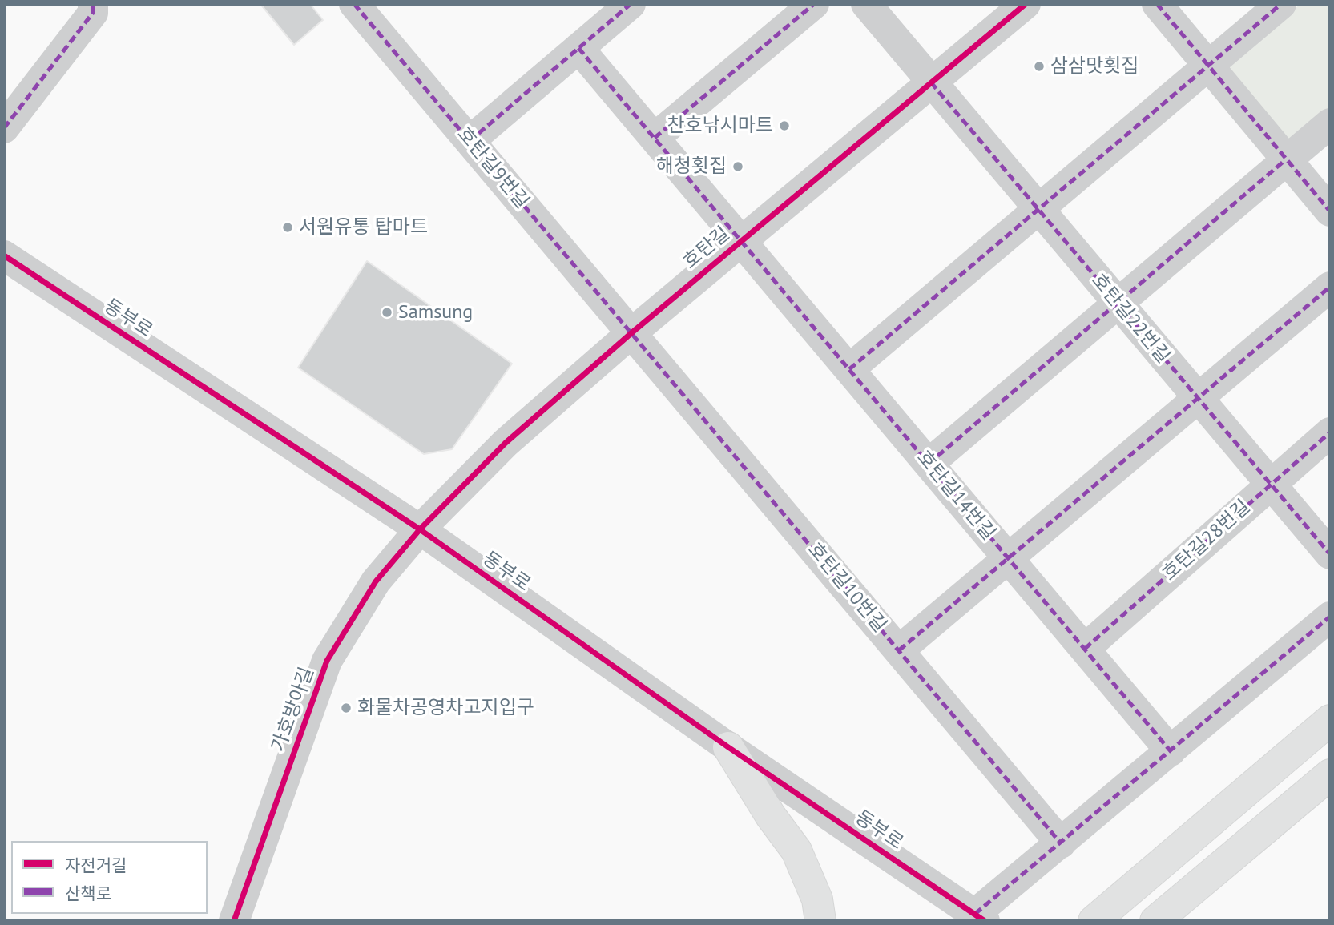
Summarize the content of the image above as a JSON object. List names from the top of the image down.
{
  "streets": {
    "street": [
      "호탄길9번길",
      "호탄길",
      "동부로",
      "호탄길22번길",
      "호탄길14번길",
      "호탄길28번길",
      "호탄길10번길",
      "가호방아길"
    ]
  },
  "crossings": [
    ["호탄길9번길", "호탄길"],
    ["호탄길9번길", "호탄길10번길"],
    ["호탄길", "동부로"],
    ["호탄길", "호탄길22번길"],
    ["호탄길", "호탄길14번길"],
    ["호탄길", "호탄길10번길"],
    ["호탄길", "가호방아길"],
    ["동부로", "가호방아길"],
    ["호탄길22번길", "호탄길28번길"],
    ["호탄길14번길", "호탄길28번길"]
  ],
  "places": [
    "삼삼맛횟집",
    "찬호낚시마트",
    "해청횟집",
    "서원유통 탑마트",
    "Samsung",
    "화물차공영차고지입구"
  ],
  "legend": ["자전거길", "산책로"]
}
